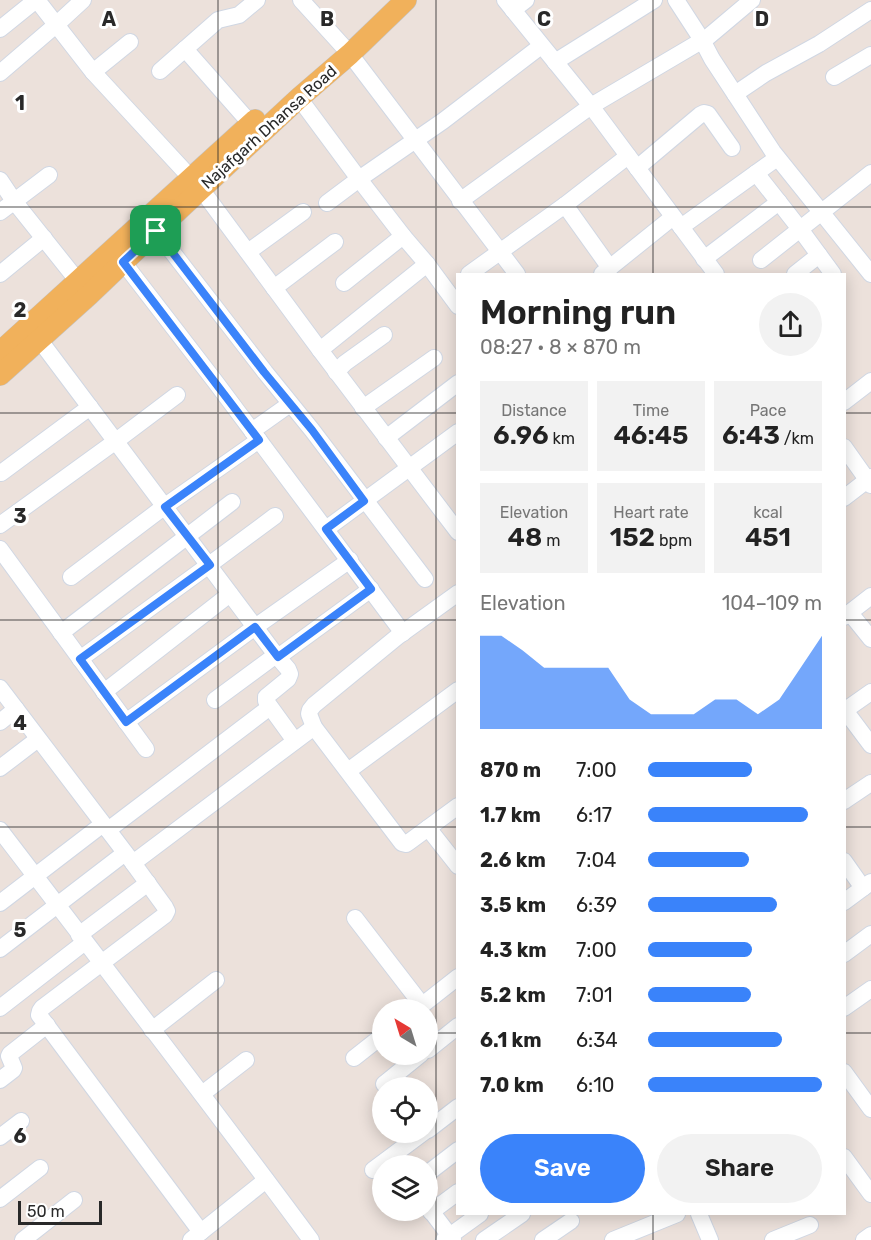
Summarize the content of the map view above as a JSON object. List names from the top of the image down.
{
  "streets": {
    "main road": ["Najafgarh Dhansa Road"]
  },
  "scale_bar": "50 m",
  "north": "top left",
  "page": {
    "heading": ["Morning run", "08:27 · 8 × 870 m"],
    "stats": [
      ["Distance", "6.96 km"],
      ["Time", "46:45"],
      ["Pace", "6:43 /km"],
      ["Elevation", "48 m"],
      ["Heart rate", "152 bpm"],
      ["kcal", "451"]
    ],
    "chart": ["Elevation", "104–109 m"],
    "list": [
      {
        "name": "870 m",
        "note": "7:00"
      },
      {
        "name": "1.7 km",
        "note": "6:17"
      },
      {
        "name": "2.6 km",
        "note": "7:04"
      },
      {
        "name": "3.5 km",
        "note": "6:39"
      },
      {
        "name": "4.3 km",
        "note": "7:00"
      },
      {
        "name": "5.2 km",
        "note": "7:01"
      },
      {
        "name": "6.1 km",
        "note": "6:34"
      },
      {
        "name": "7.0 km",
        "note": "6:10"
      }
    ],
    "buttons": ["Save", "Share"],
    "scale": "50 m"
  },
  "grid": {
    "columns": [
      "A",
      "B",
      "C",
      "D"
    ],
    "rows": [
      "1",
      "2",
      "3",
      "4",
      "5",
      "6"
    ]
  }
}
